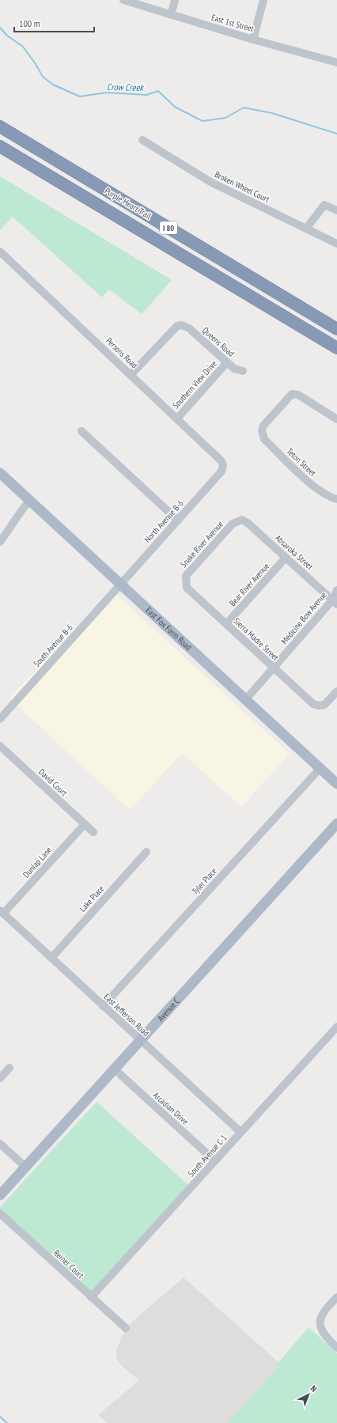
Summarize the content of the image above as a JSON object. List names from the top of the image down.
{
  "streets": {
    "highway": ["Purple Heart Trail", "I 80"],
    "main road": ["East Fox Farm Road", "Avenue C"],
    "street": [
      "East 1st Street",
      "Broken Wheel Court",
      "Queens Road",
      "Persons Road",
      "Southern View Drive",
      "Teton Street",
      "North Avenue B-6",
      "Snake River Avenue",
      "Absaroka Street",
      "Bear River Avenue",
      "Medicine Bow Avenue",
      "Sierra Madre Street",
      "South Avenue B-6",
      "David Court",
      "Dunlap Lane",
      "Tyler Place",
      "Lake Place",
      "East Jefferson Road",
      "Arcadian Drive",
      "South Avenue C-1",
      "Reiner Court"
    ]
  },
  "crossings": [
    ["Queens Road", "Persons Road"],
    ["Queens Road", "Southern View Drive"],
    ["Persons Road", "Southern View Drive"],
    ["Persons Road", "North Avenue B-6"],
    ["North Avenue B-6", "East Fox Farm Road"],
    ["North Avenue B-6", "South Avenue B-6"],
    ["Snake River Avenue", "Absaroka Street"],
    ["Snake River Avenue", "Sierra Madre Street"],
    ["Absaroka Street", "Bear River Avenue"],
    ["Absaroka Street", "Medicine Bow Avenue"],
    ["Bear River Avenue", "Sierra Madre Street"],
    ["Medicine Bow Avenue", "East Fox Farm Road"],
    ["Medicine Bow Avenue", "Sierra Madre Street"],
    ["East Fox Farm Road", "South Avenue B-6"],
    ["East Fox Farm Road", "Tyler Place"],
    ["David Court", "Dunlap Lane"],
    ["Dunlap Lane", "East Jefferson Road"],
    ["Tyler Place", "East Jefferson Road"],
    ["Lake Place", "East Jefferson Road"],
    ["Avenue C", "East Jefferson Road"],
    ["Avenue C", "Arcadian Drive"],
    ["East Jefferson Road", "South Avenue C-1"],
    ["Arcadian Drive", "South Avenue C-1"],
    ["South Avenue C-1", "Reiner Court"]
  ],
  "water": ["Crow Creek"],
  "scale_bar": "100 m",
  "north": "top right"
}
